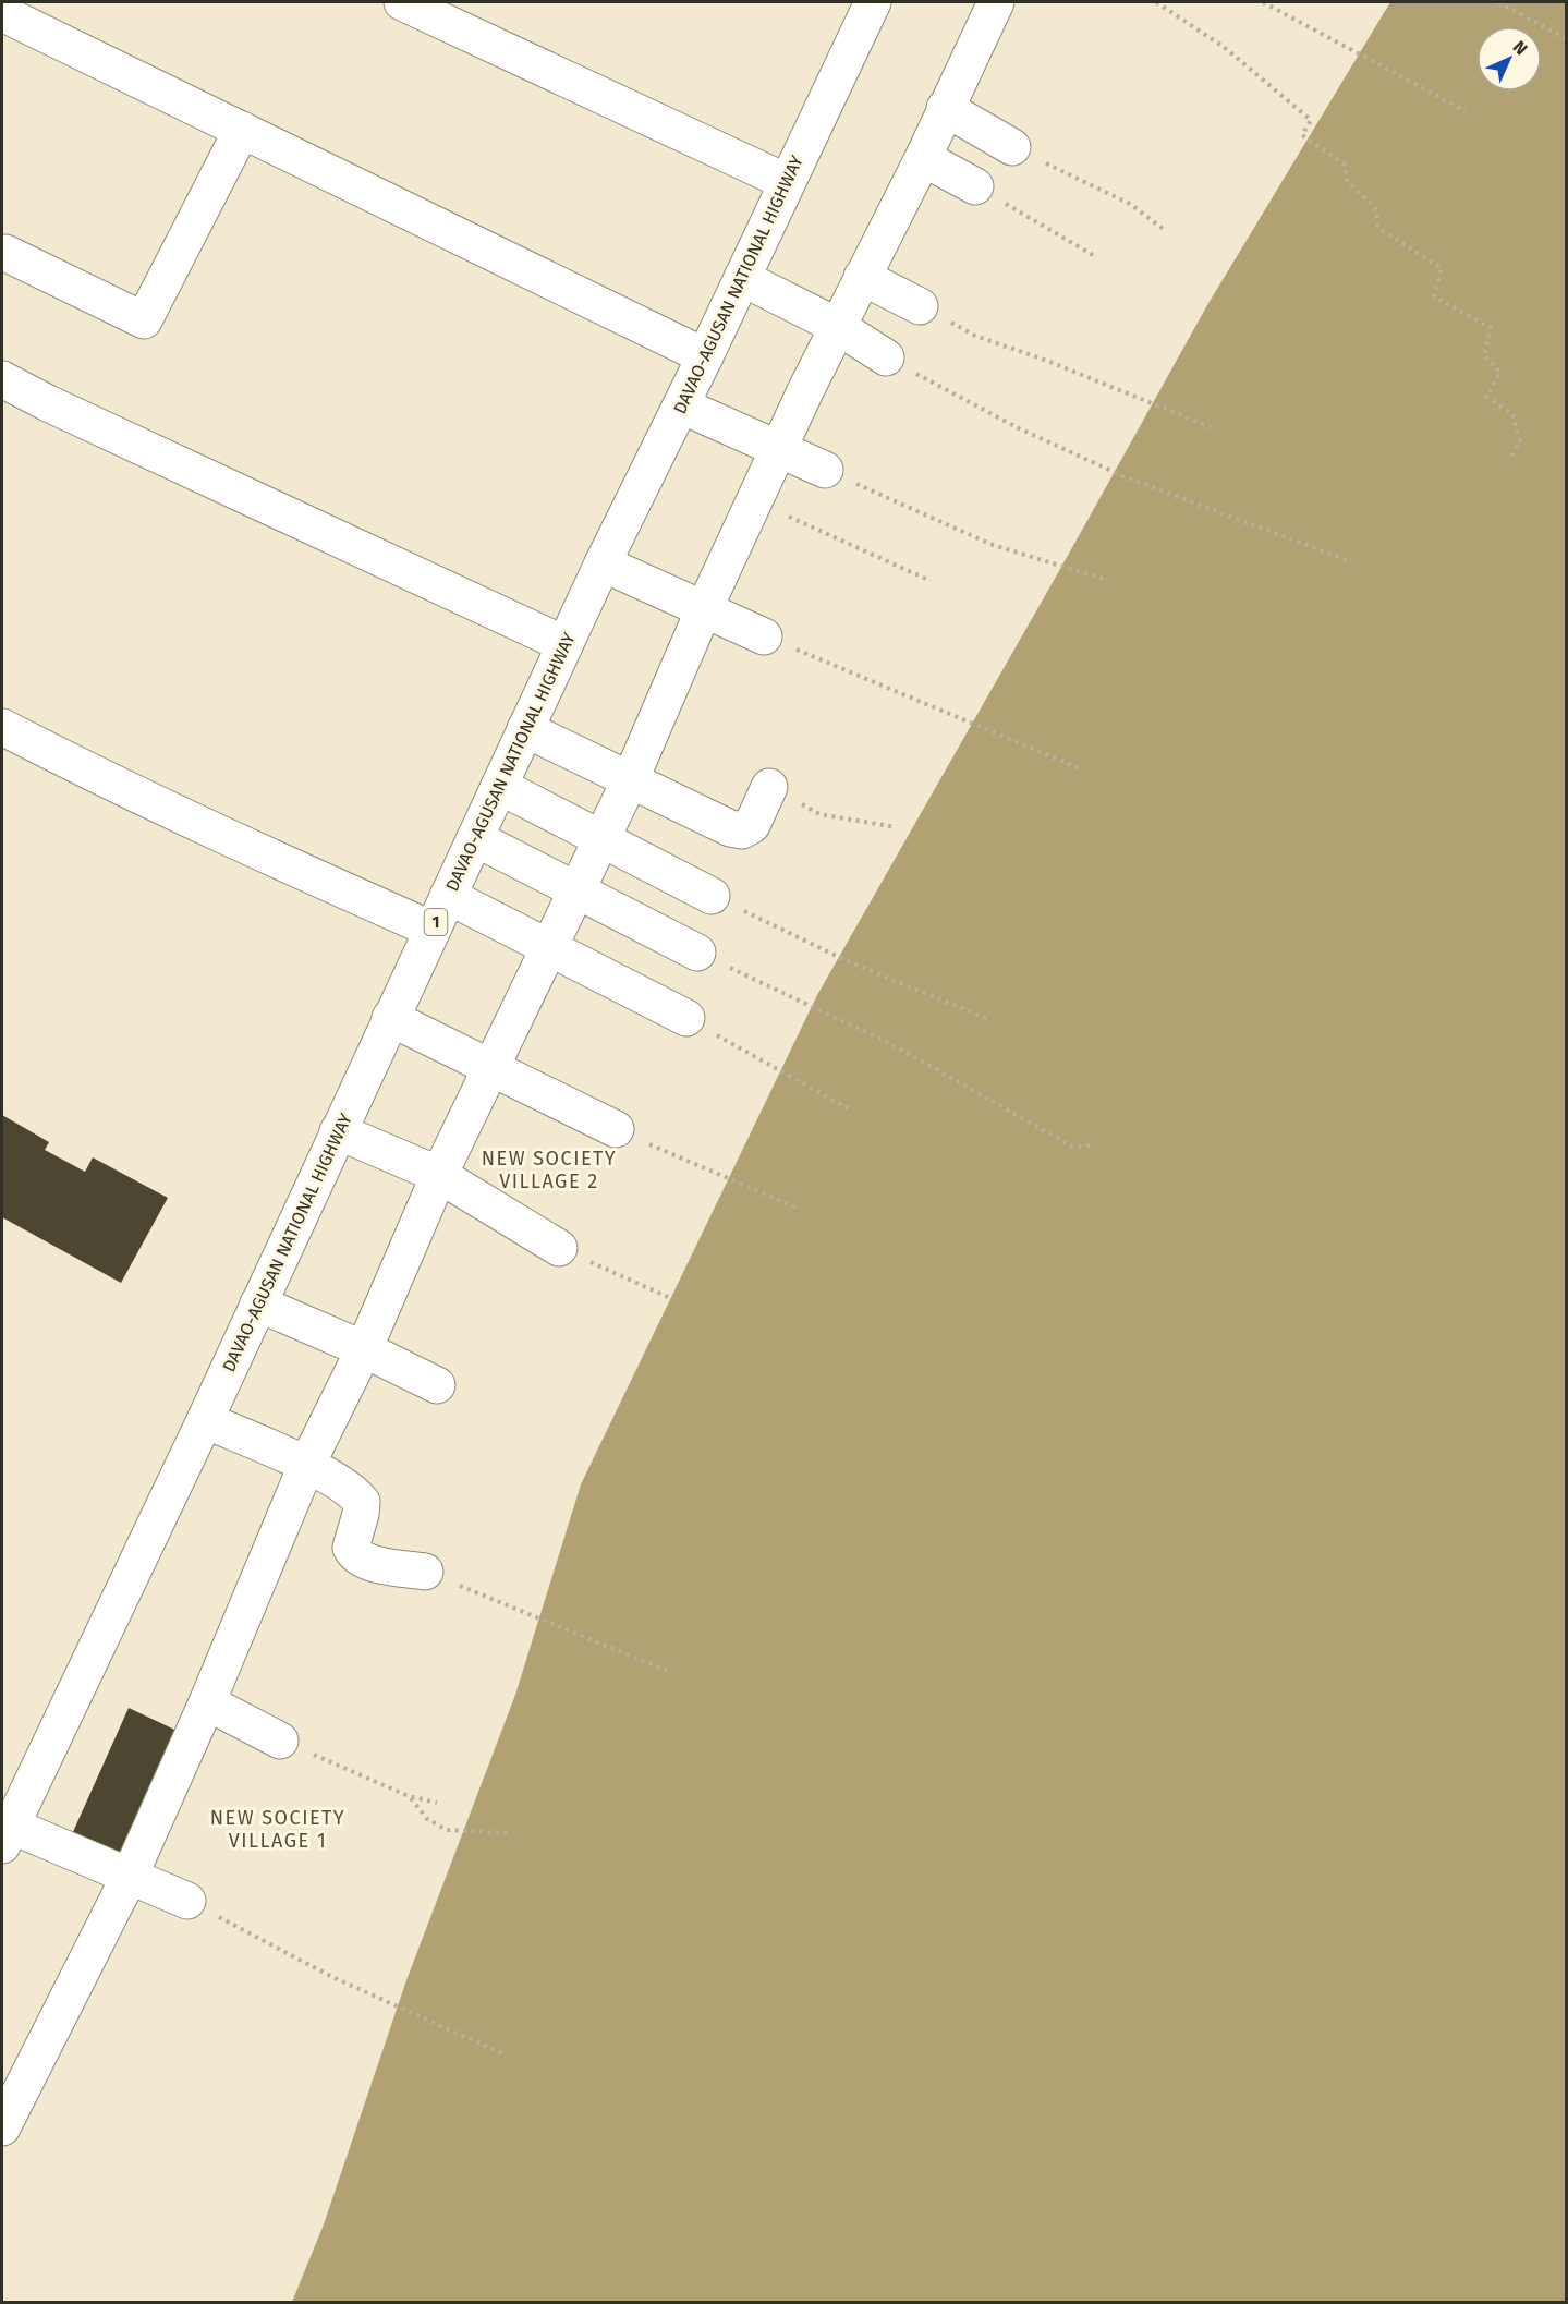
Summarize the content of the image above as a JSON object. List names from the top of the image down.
{
  "streets": {
    "main road": ["DAVAO-AGUSAN NATIONAL HIGHWAY", "1"]
  },
  "districts": ["NEW SOCIETY VILLAGE 2", "NEW SOCIETY VILLAGE 1"],
  "north": "top right"
}
